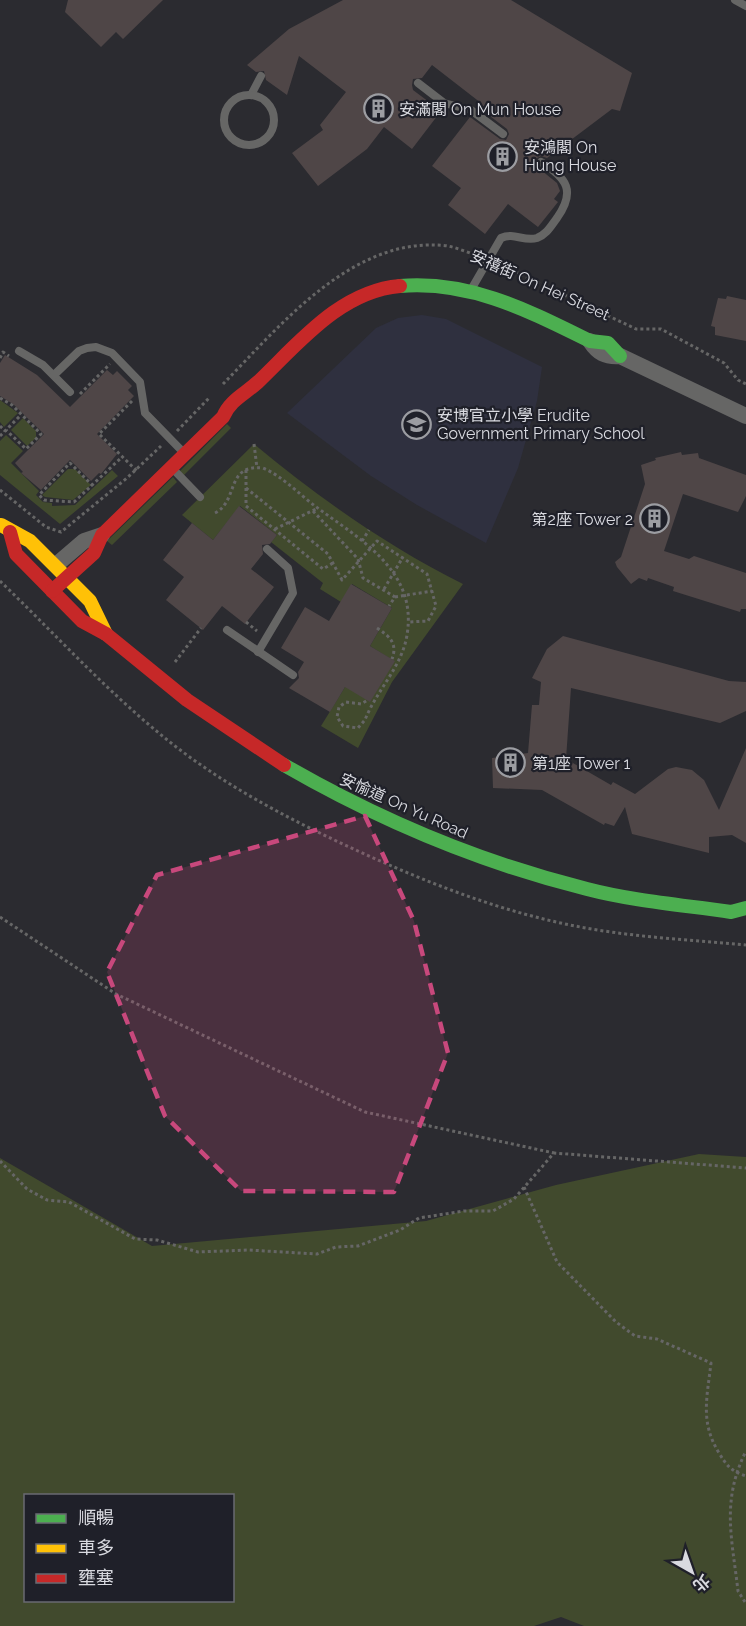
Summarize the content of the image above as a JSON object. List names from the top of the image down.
{
  "streets": {
    "street": ["安禧街 On Hei Street", "安愉道 On Yu Road"]
  },
  "crossings": [
    ["安禧街 On Hei Street", "安愉道 On Yu Road"]
  ],
  "places": {
    "building": [
      "安滿閣 On Mun House",
      "安鴻閣 On Hung House",
      "第2座 Tower 2",
      "第1座 Tower 1"
    ],
    "school or university": ["安博官立小學 Erudite Government Primary School"]
  },
  "legend": ["順暢", "車多", "壅塞"],
  "north": "bottom right"
}
